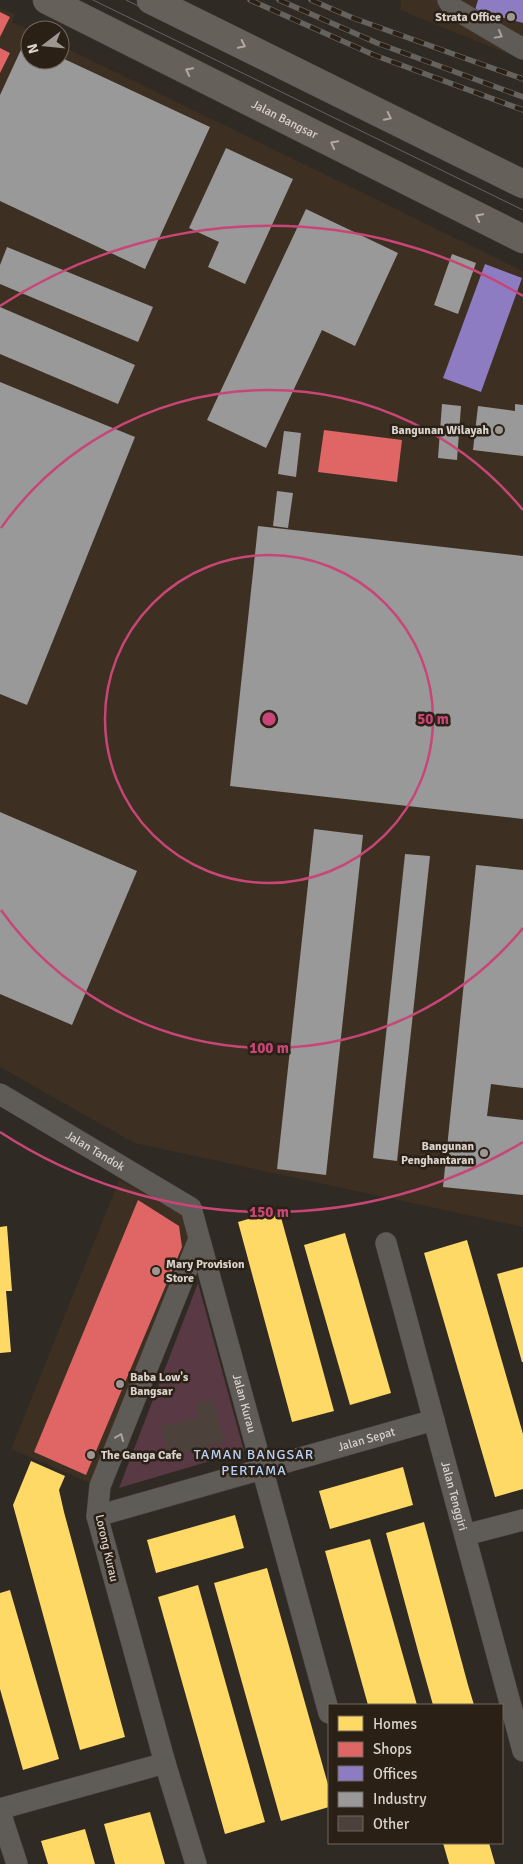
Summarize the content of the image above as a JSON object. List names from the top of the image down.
{
  "streets": {
    "main road": ["Jalan Bangsar"],
    "street": [
      "Jalan Tandok",
      "Jalan Kurau",
      "Jalan Sepat",
      "Jalan Tenggiri",
      "Lorong Kurau"
    ]
  },
  "crossings": [
    ["Jalan Tandok", "Jalan Kurau"],
    ["Jalan Kurau", "Jalan Sepat"],
    ["Jalan Kurau", "Lorong Kurau"],
    ["Jalan Sepat", "Jalan Tenggiri"],
    ["Jalan Sepat", "Lorong Kurau"]
  ],
  "one_way": ["Lorong Kurau"],
  "districts": ["TAMAN BANGSAR PERTAMA"],
  "places": [
    "Strata Office",
    "Bangunan Wilayah",
    "Bangunan Penghantaran",
    "Mary Provision Store",
    "Baba Low's Bangsar",
    "The Ganga Cafe"
  ],
  "legend": [
    "Homes",
    "Shops",
    "Offices",
    "Industry",
    "Other"
  ],
  "north": "left",
  "rings": ["50 m", "100 m", "150 m"]
}
